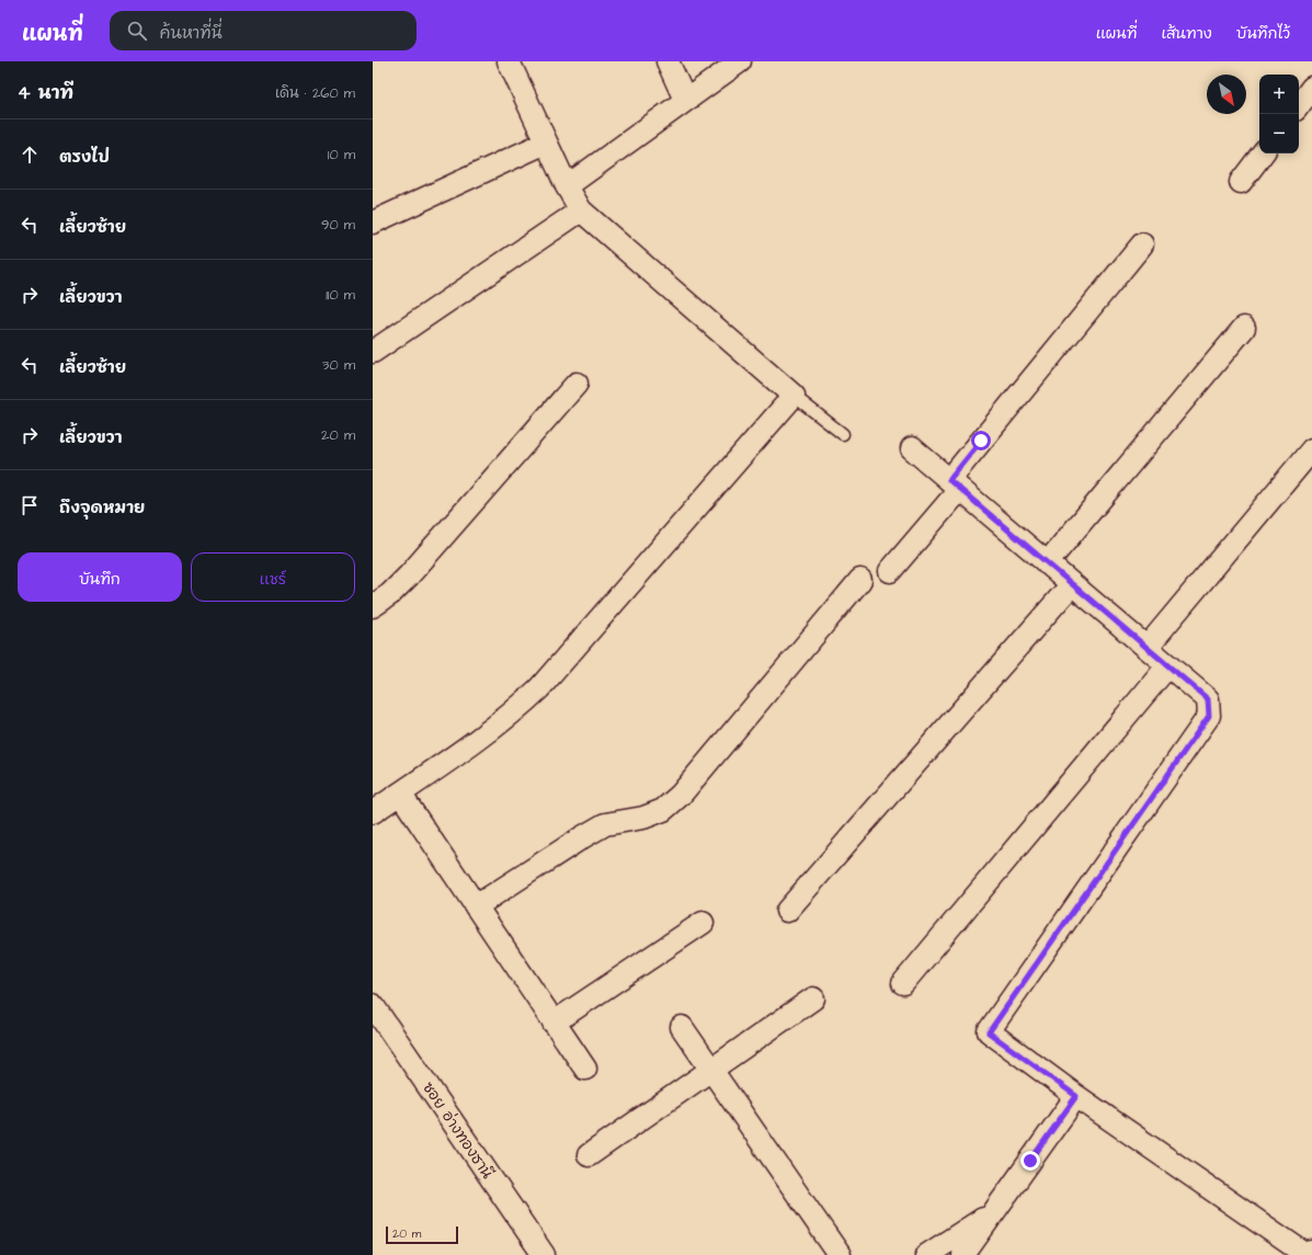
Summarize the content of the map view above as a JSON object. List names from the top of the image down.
{
  "streets": {
    "street": ["ซอย อ่างทองธานี"]
  },
  "scale_bar": "20 m",
  "north": "bottom right",
  "page": {
    "header": "แผนที่",
    "search": "ค้นหาที่นี่",
    "nav": ["แผนที่", "เส้นทาง", "บันทึกไว้"],
    "heading": ["4 นาที", "เดิน · 260 m"],
    "map_buttons": ["+", "−"],
    "list": [
      ["ตรงไป", "10 m"],
      ["เลี้ยวซ้าย", "90 m"],
      ["เลี้ยวขวา", "110 m"],
      ["เลี้ยวซ้าย", "30 m"],
      ["เลี้ยวขวา", "20 m"],
      "ถึงจุดหมาย"
    ],
    "buttons": ["บันทึก", "แชร์"],
    "scale": "20 m"
  }
}
